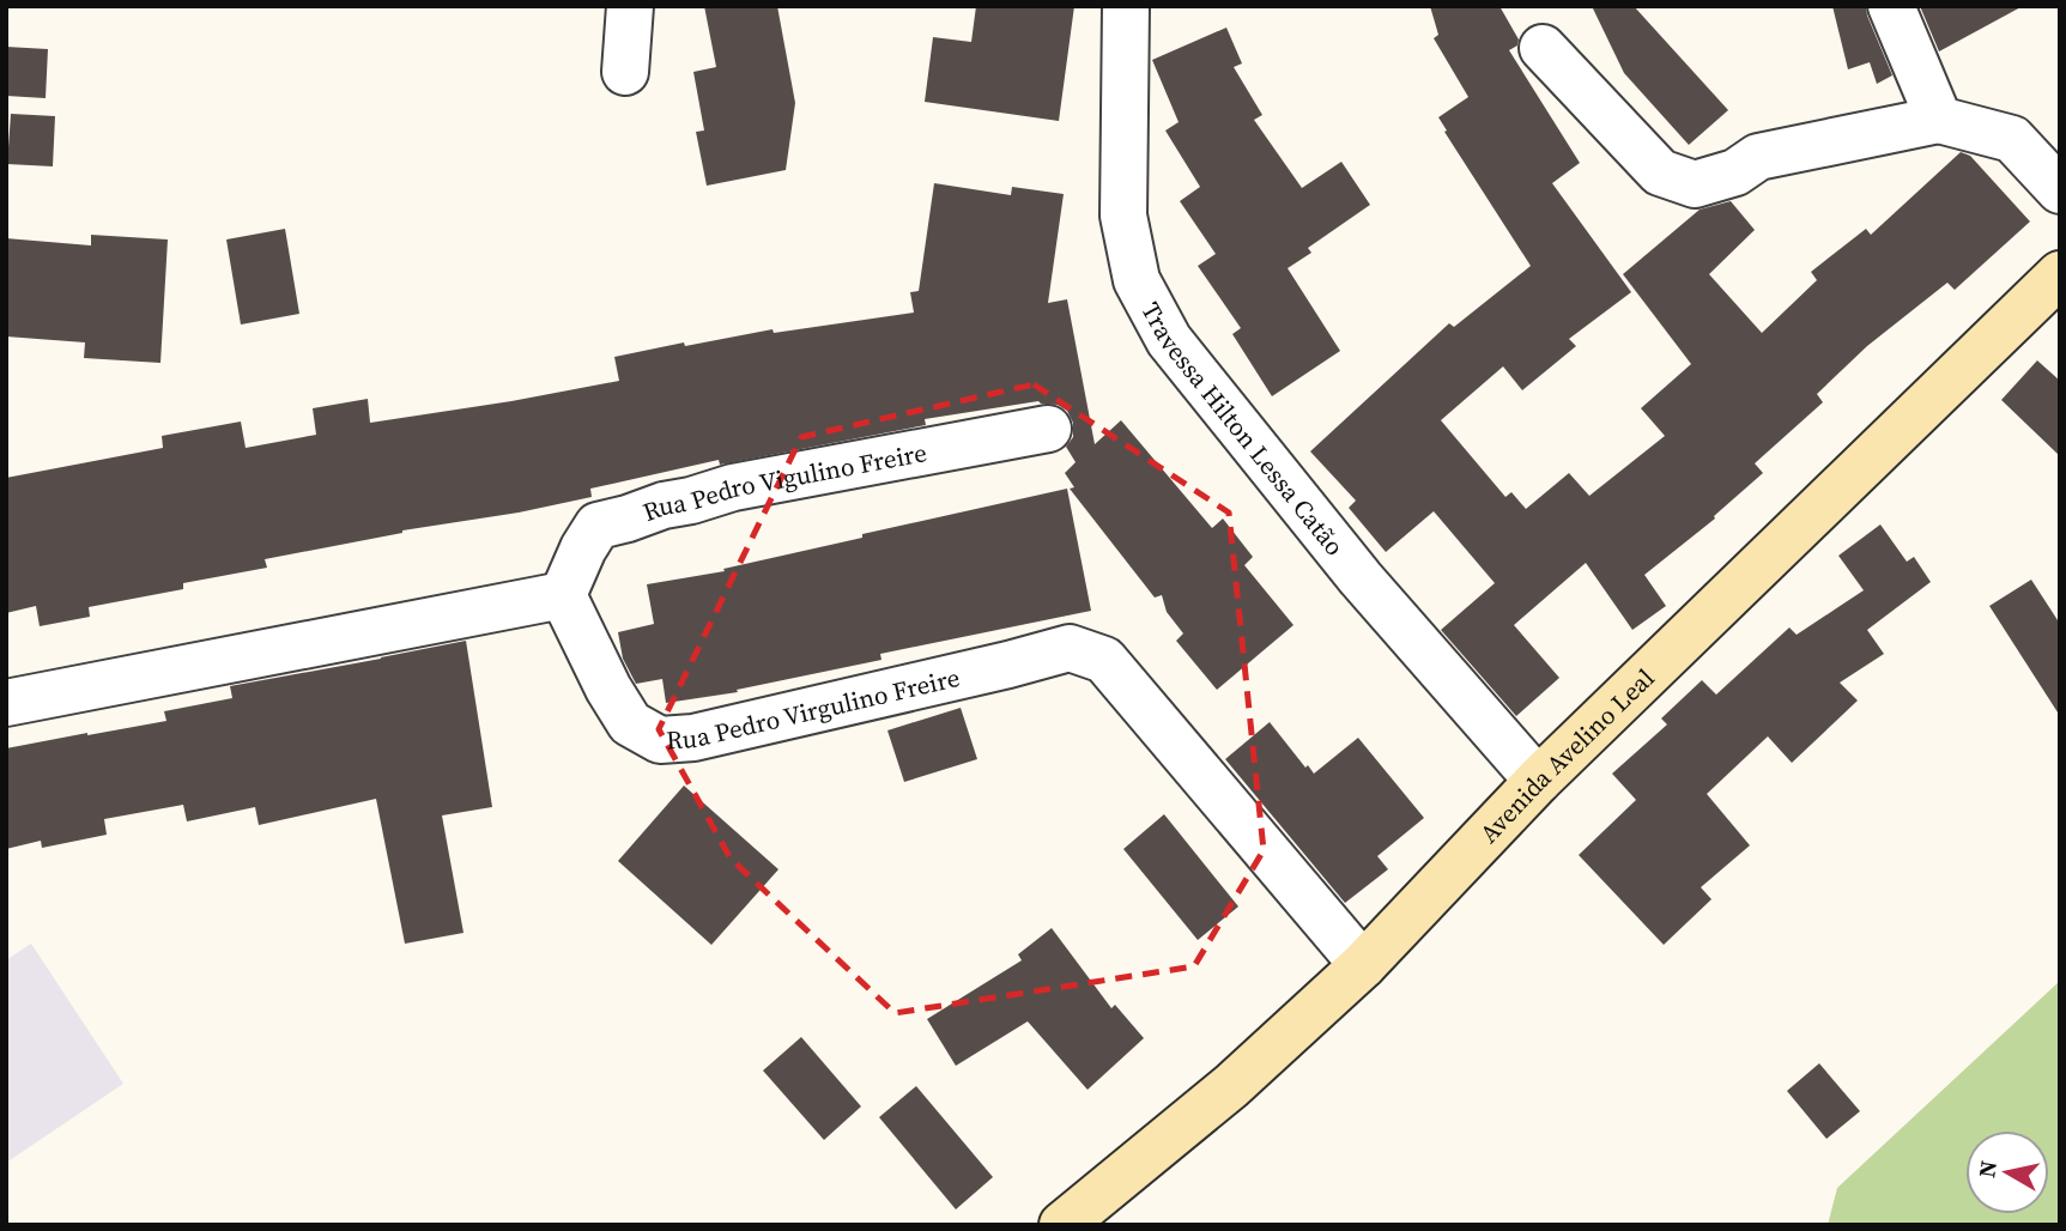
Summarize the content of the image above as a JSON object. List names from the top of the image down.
{
  "streets": {
    "main road": ["Avenida Avelino Leal"],
    "street": ["Travessa Hilton Lessa Catão", "Rua Pedro Vigulino Freire", "Rua Pedro Virgulino Freire"]
  },
  "crossings": [
    ["Travessa Hilton Lessa Catão", "Avenida Avelino Leal"],
    ["Rua Pedro Vigulino Freire", "Rua Pedro Virgulino Freire"],
    ["Rua Pedro Virgulino Freire", "Avenida Avelino Leal"]
  ],
  "north": "left"
}
